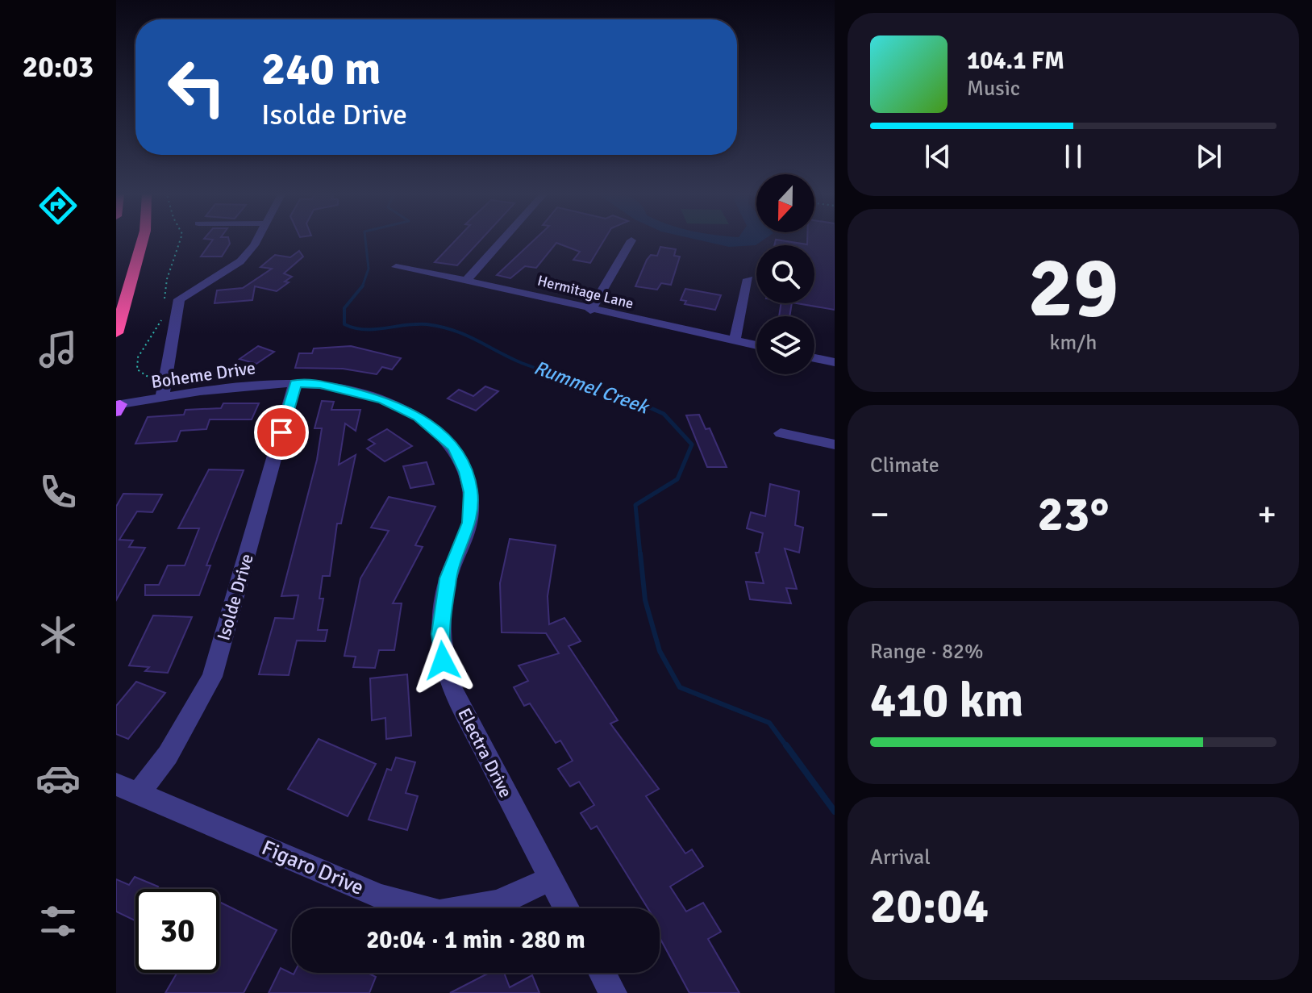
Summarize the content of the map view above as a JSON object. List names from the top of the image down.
{
  "streets": {
    "street": [
      "Hermitage Lane",
      "Boheme Drive",
      "Isolde Drive",
      "Electra Drive",
      "Figaro Drive"
    ]
  },
  "crossings": [
    ["Boheme Drive", "Isolde Drive"],
    ["Boheme Drive", "Electra Drive"],
    ["Isolde Drive", "Electra Drive"],
    ["Isolde Drive", "Figaro Drive"],
    ["Electra Drive", "Figaro Drive"]
  ],
  "water": ["Rummel Creek"],
  "north": "bottom",
  "page": {
    "tabs": "20:03",
    "turn": ["240 m", "Isolde Drive"],
    "song": ["104.1 FM", "Music"],
    "tile": [
      ["29", "km/h"],
      "Climate",
      ["Range · 82%", "410 km"],
      ["Arrival", "20:04"]
    ],
    "heat": ["−", "23°", "+"],
    "limit": "30",
    "trip": "20:04 · 1 min · 280 m"
  }
}
